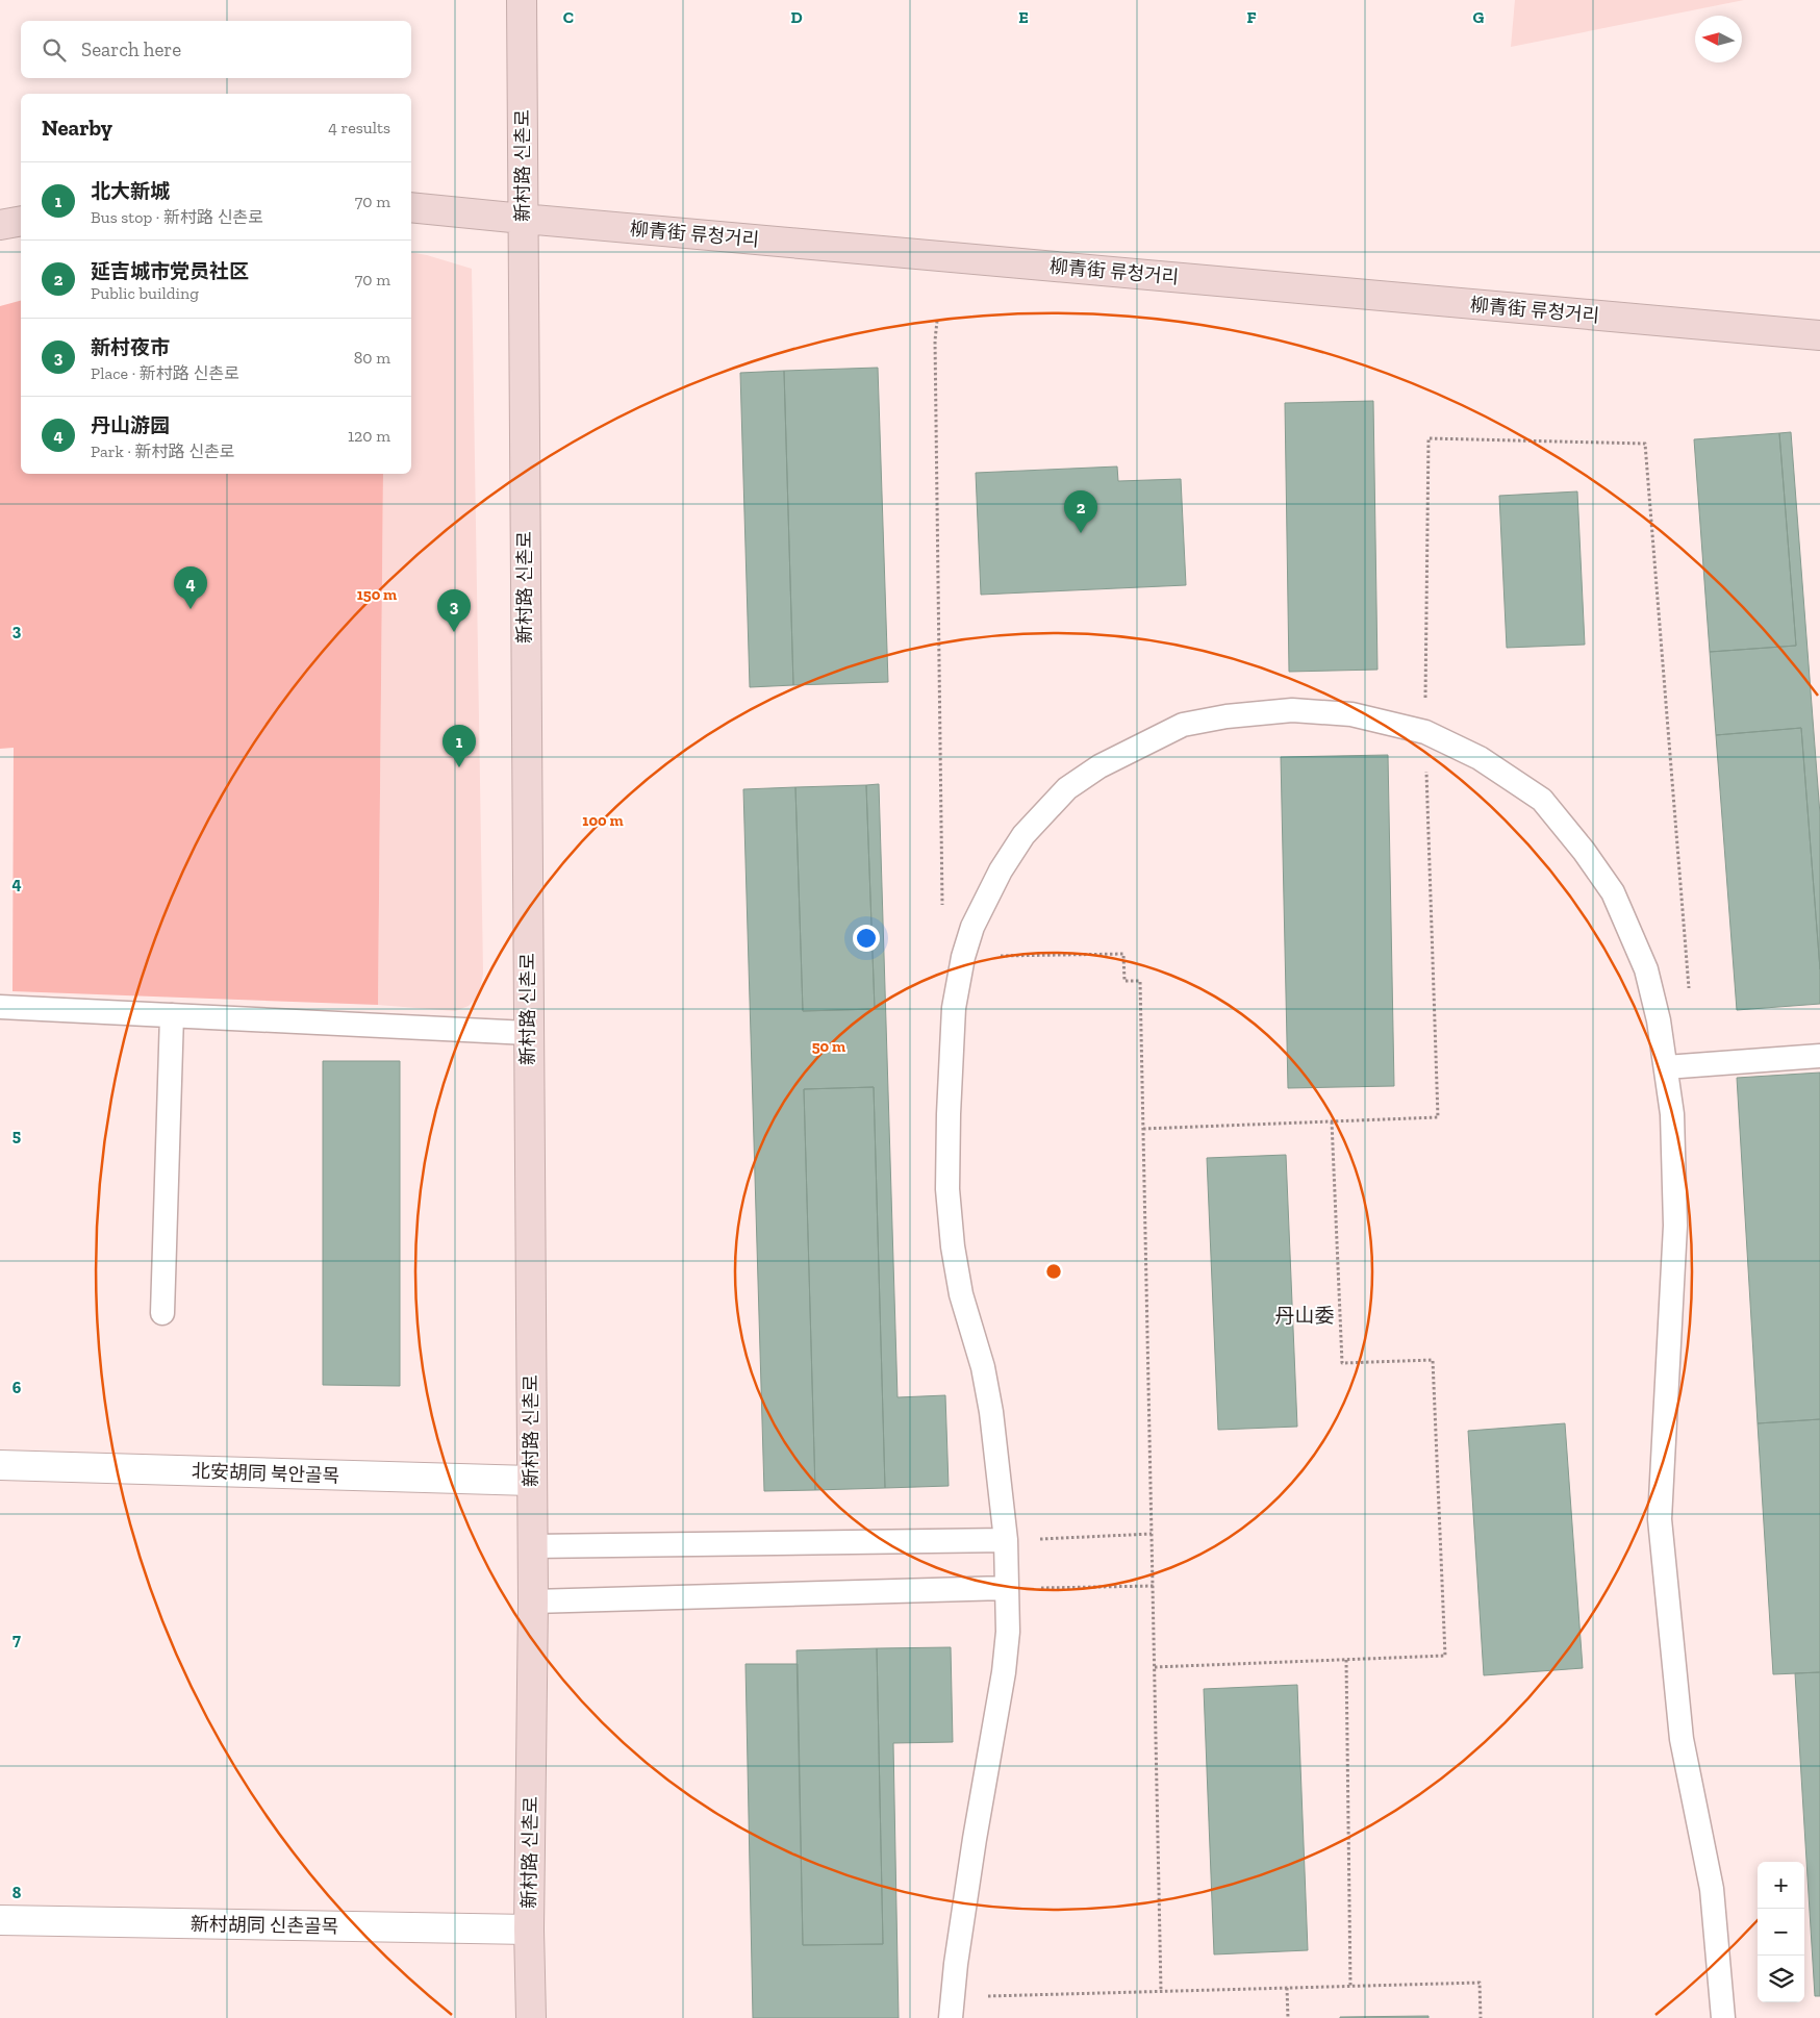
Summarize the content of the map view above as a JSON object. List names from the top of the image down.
{
  "streets": {
    "street": [
      "新村路 신촌로",
      "柳青街 류청거리",
      "北安胡同 북안골목",
      "新村胡同 신촌골목"
    ]
  },
  "crossings": [
    ["新村路 신촌로", "柳青街 류청거리"],
    ["新村路 신촌로", "北安胡同 북안골목"],
    ["新村路 신촌로", "新村胡同 신촌골목"]
  ],
  "districts": ["丹山委"],
  "north": "left",
  "page": {
    "search": "Search here",
    "heading": ["Nearby", "4 results"],
    "list": [
      {
        "mark": "1",
        "name": "北大新城",
        "note": "Bus stop · 新村路 신촌로",
        "value": "70 m"
      },
      {
        "mark": "2",
        "name": "延吉城市党员社区",
        "note": "Public building",
        "value": "70 m"
      },
      {
        "mark": "3",
        "name": "新村夜市",
        "note": "Place · 新村路 신촌로",
        "value": "80 m"
      },
      {
        "mark": "4",
        "name": "丹山游园",
        "note": "Park · 新村路 신촌로",
        "value": "120 m"
      }
    ],
    "pins": [
      "2",
      "4",
      "3",
      "1"
    ],
    "map_buttons": ["+", "−"]
  },
  "grid": {
    "columns": [
      "C",
      "D",
      "E",
      "F",
      "G"
    ],
    "rows": [
      "3",
      "4",
      "5",
      "6",
      "7",
      "8"
    ]
  },
  "rings": ["150 m", "100 m", "50 m"]
}
